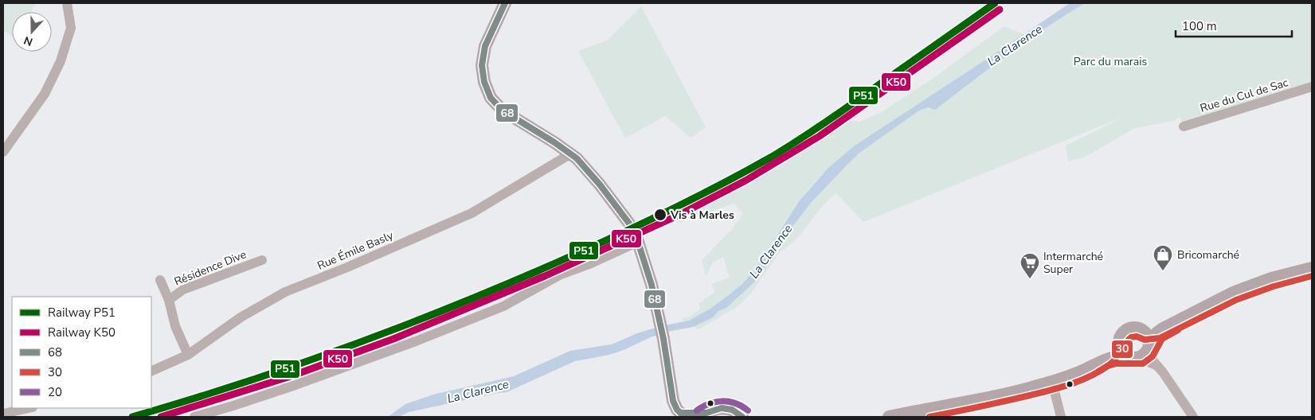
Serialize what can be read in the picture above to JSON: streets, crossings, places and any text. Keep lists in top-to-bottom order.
{
  "streets": {
    "street": ["Rue du Cul de Sac", "Rue Émile Basly", "Résidence Dive"]
  },
  "crossings": [
    ["Rue Émile Basly", "Résidence Dive"]
  ],
  "water": ["La Clarence"],
  "parks": ["Parc du marais"],
  "places": {
    "other": ["Vis à Marles"],
    "shop": ["Bricomarché"],
    "supermarket": ["Intermarché Super"]
  },
  "lines": [
    "rail line P51",
    "transit line 68",
    "rail line K50",
    "transit line 30",
    "transit line 20"
  ],
  "legend": [
    "Railway P51",
    "Railway K50",
    "68",
    "30",
    "20"
  ],
  "scale_bar": "100 m",
  "north": "bottom"
}
